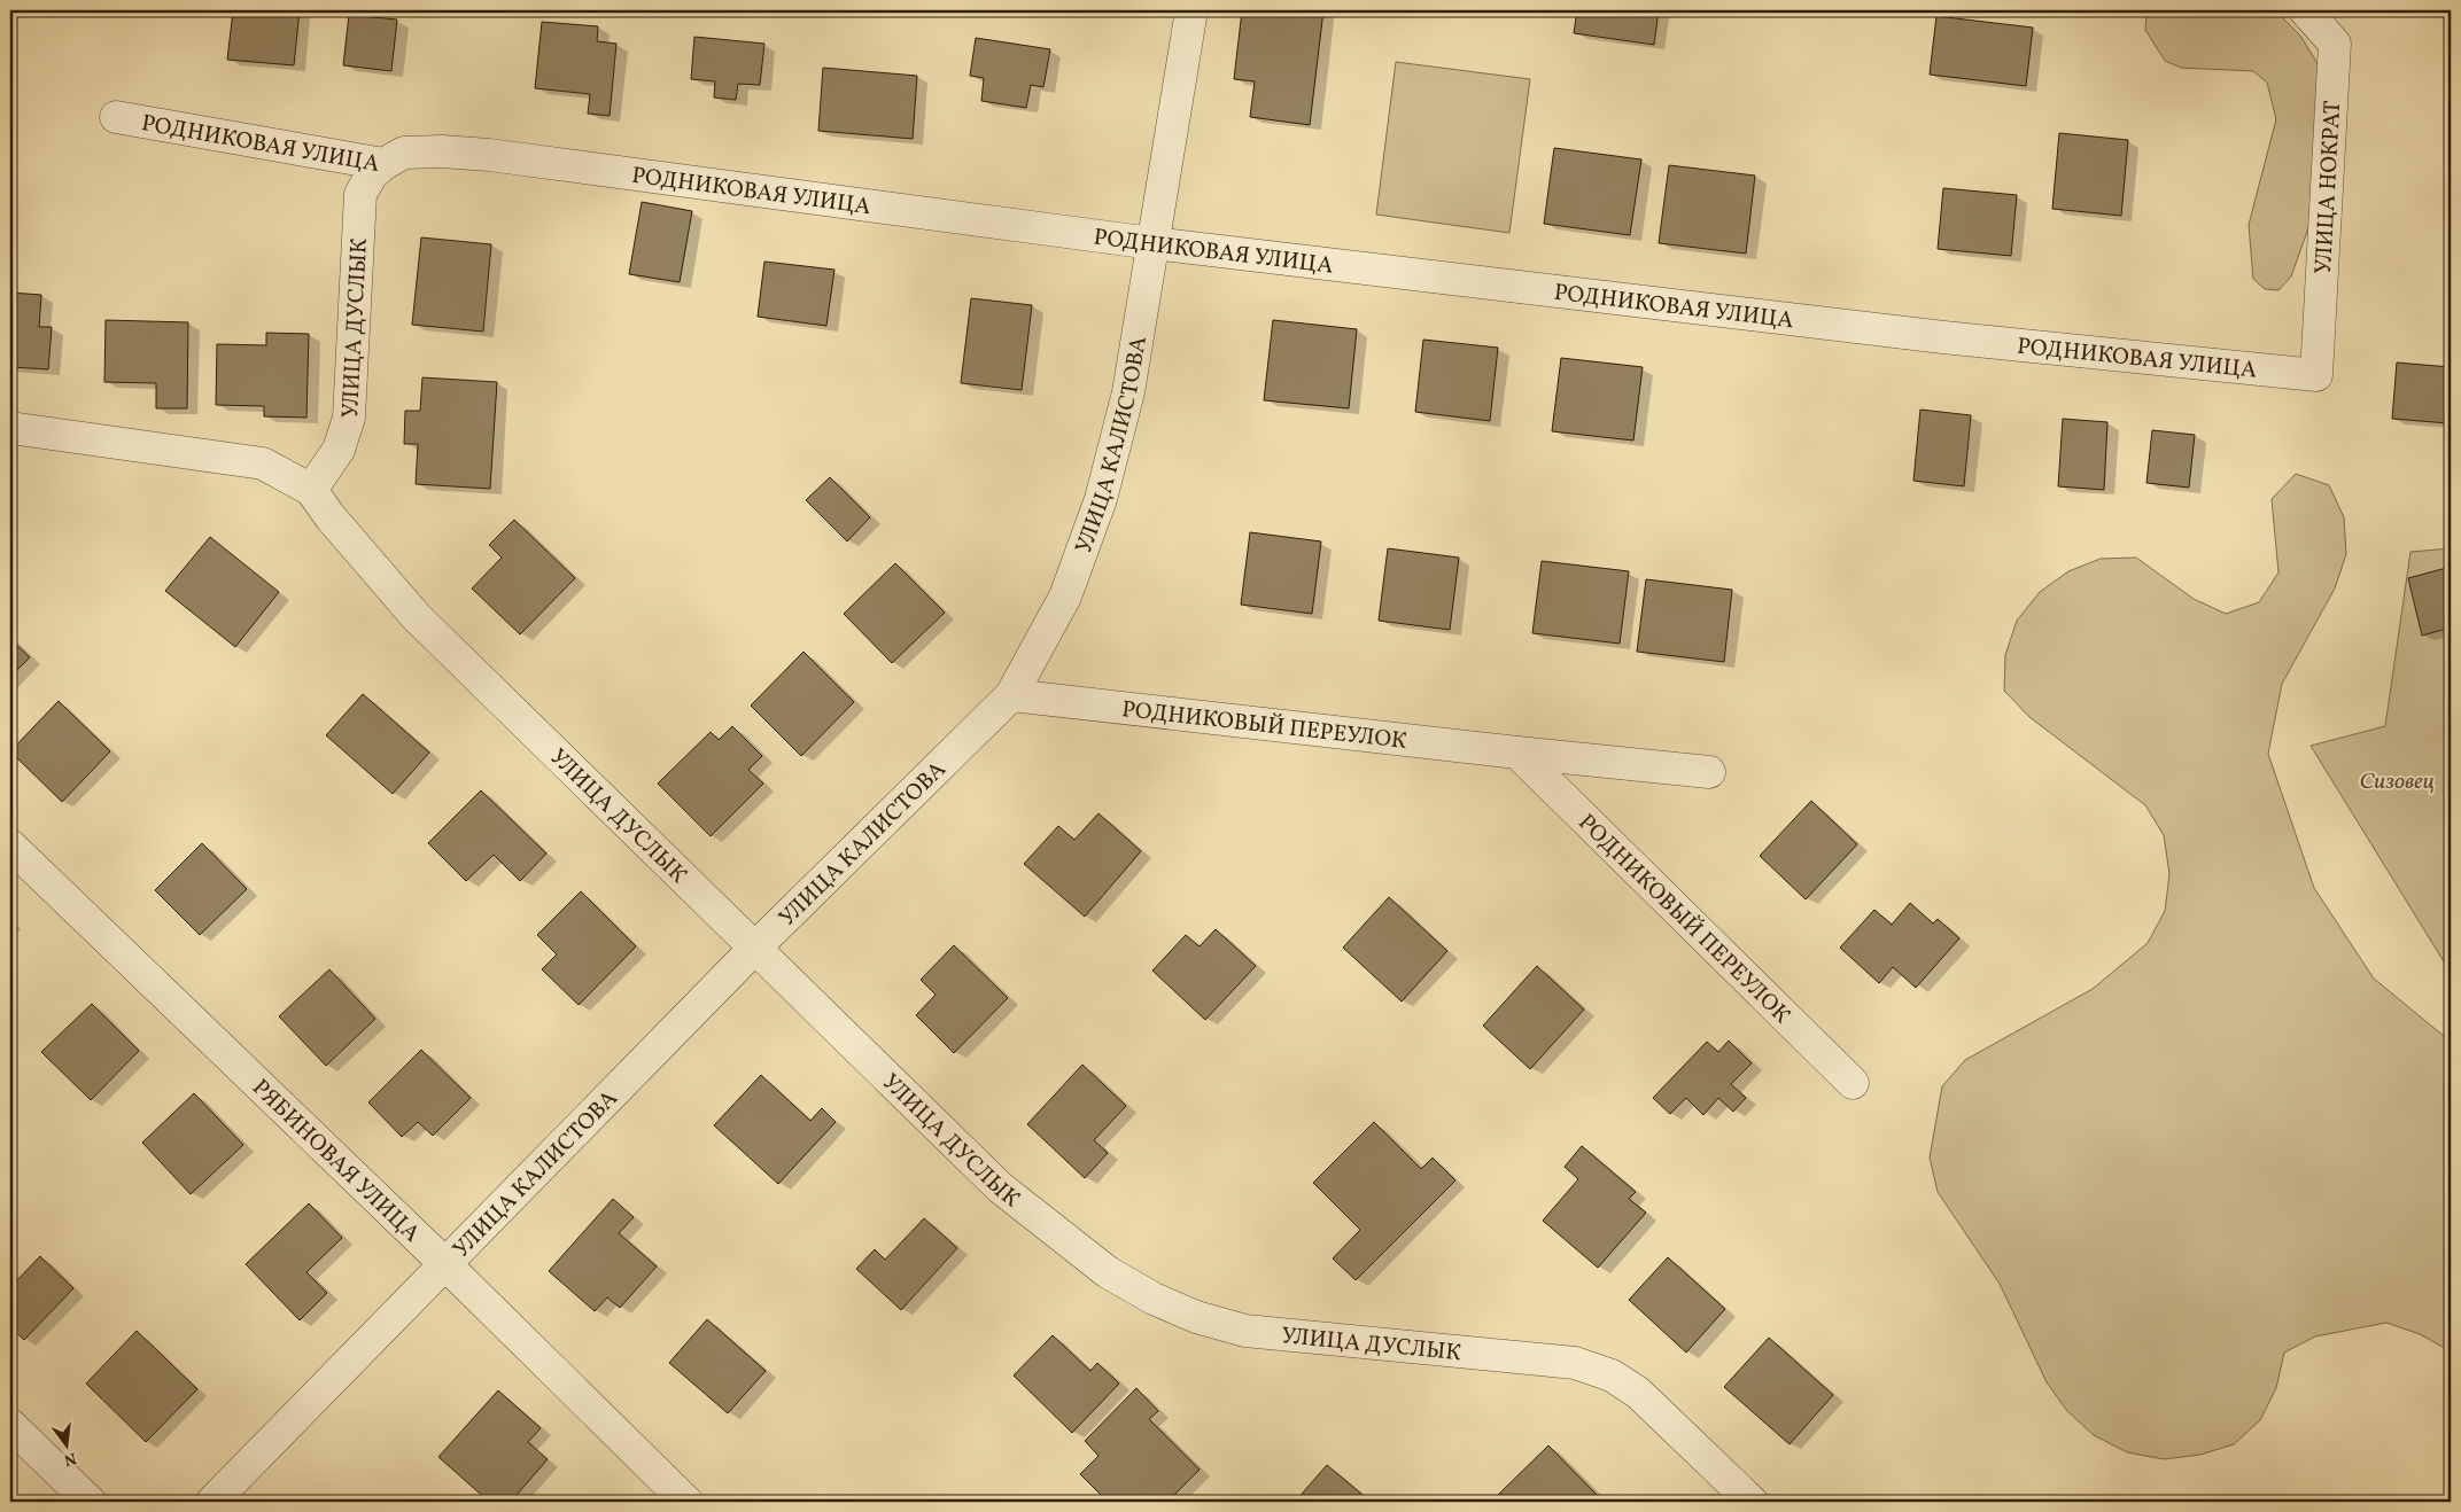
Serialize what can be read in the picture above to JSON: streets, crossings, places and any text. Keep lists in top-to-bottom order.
{
  "streets": {
    "street": [
      "РОДНИКОВАЯ УЛИЦА",
      "УЛИЦА НОКРАТ",
      "УЛИЦА ДУСЛЫК",
      "УЛИЦА КАЛИСТОВА",
      "РОДНИКОВЫЙ ПЕРЕУЛОК",
      "РЯБИНОВАЯ УЛИЦА"
    ]
  },
  "crossings": [
    ["РОДНИКОВАЯ УЛИЦА", "УЛИЦА НОКРАТ"],
    ["РОДНИКОВАЯ УЛИЦА", "УЛИЦА ДУСЛЫК"],
    ["РОДНИКОВАЯ УЛИЦА", "УЛИЦА КАЛИСТОВА"],
    ["УЛИЦА ДУСЛЫК", "УЛИЦА КАЛИСТОВА"],
    ["УЛИЦА КАЛИСТОВА", "РОДНИКОВЫЙ ПЕРЕУЛОК"],
    ["УЛИЦА КАЛИСТОВА", "РЯБИНОВАЯ УЛИЦА"]
  ],
  "parks": ["Сизовец"],
  "north": "bottom"
}
